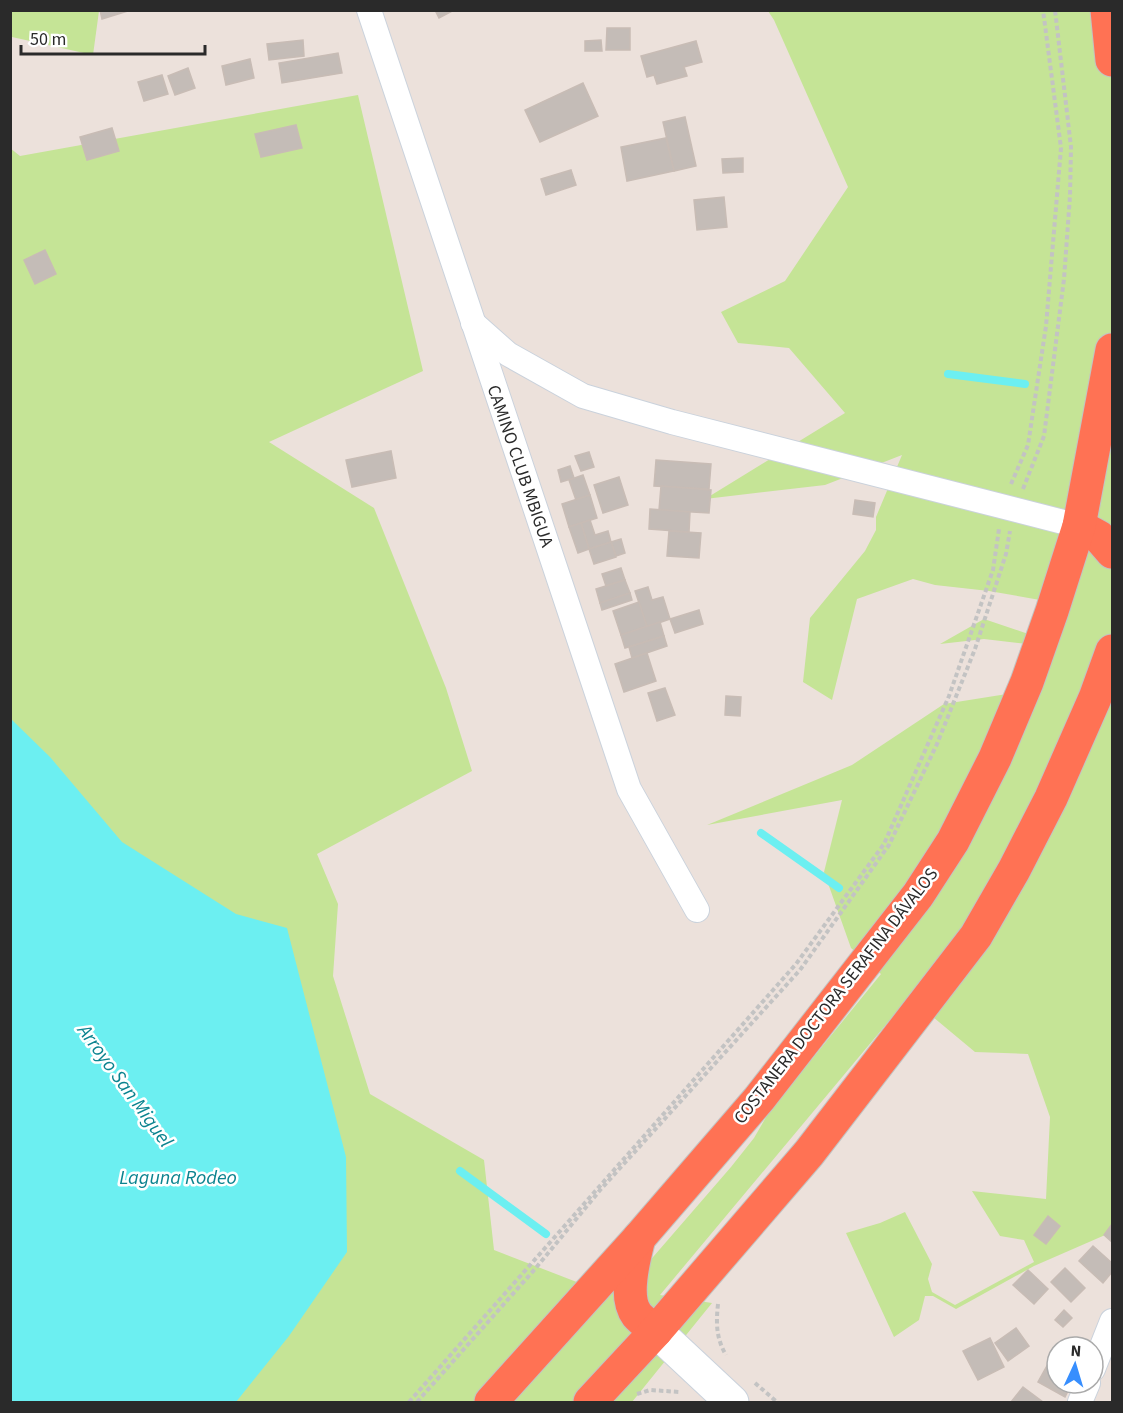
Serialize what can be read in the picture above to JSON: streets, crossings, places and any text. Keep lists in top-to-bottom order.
{
  "streets": {
    "highway": ["COSTANERA DOCTORA SERAFINA DÁVALOS"],
    "street": ["CAMINO CLUB MBIGUA"]
  },
  "water": ["Arroyo San Miguel", "Laguna Rodeo"],
  "scale_bar": "50 m",
  "north": "top"
}
